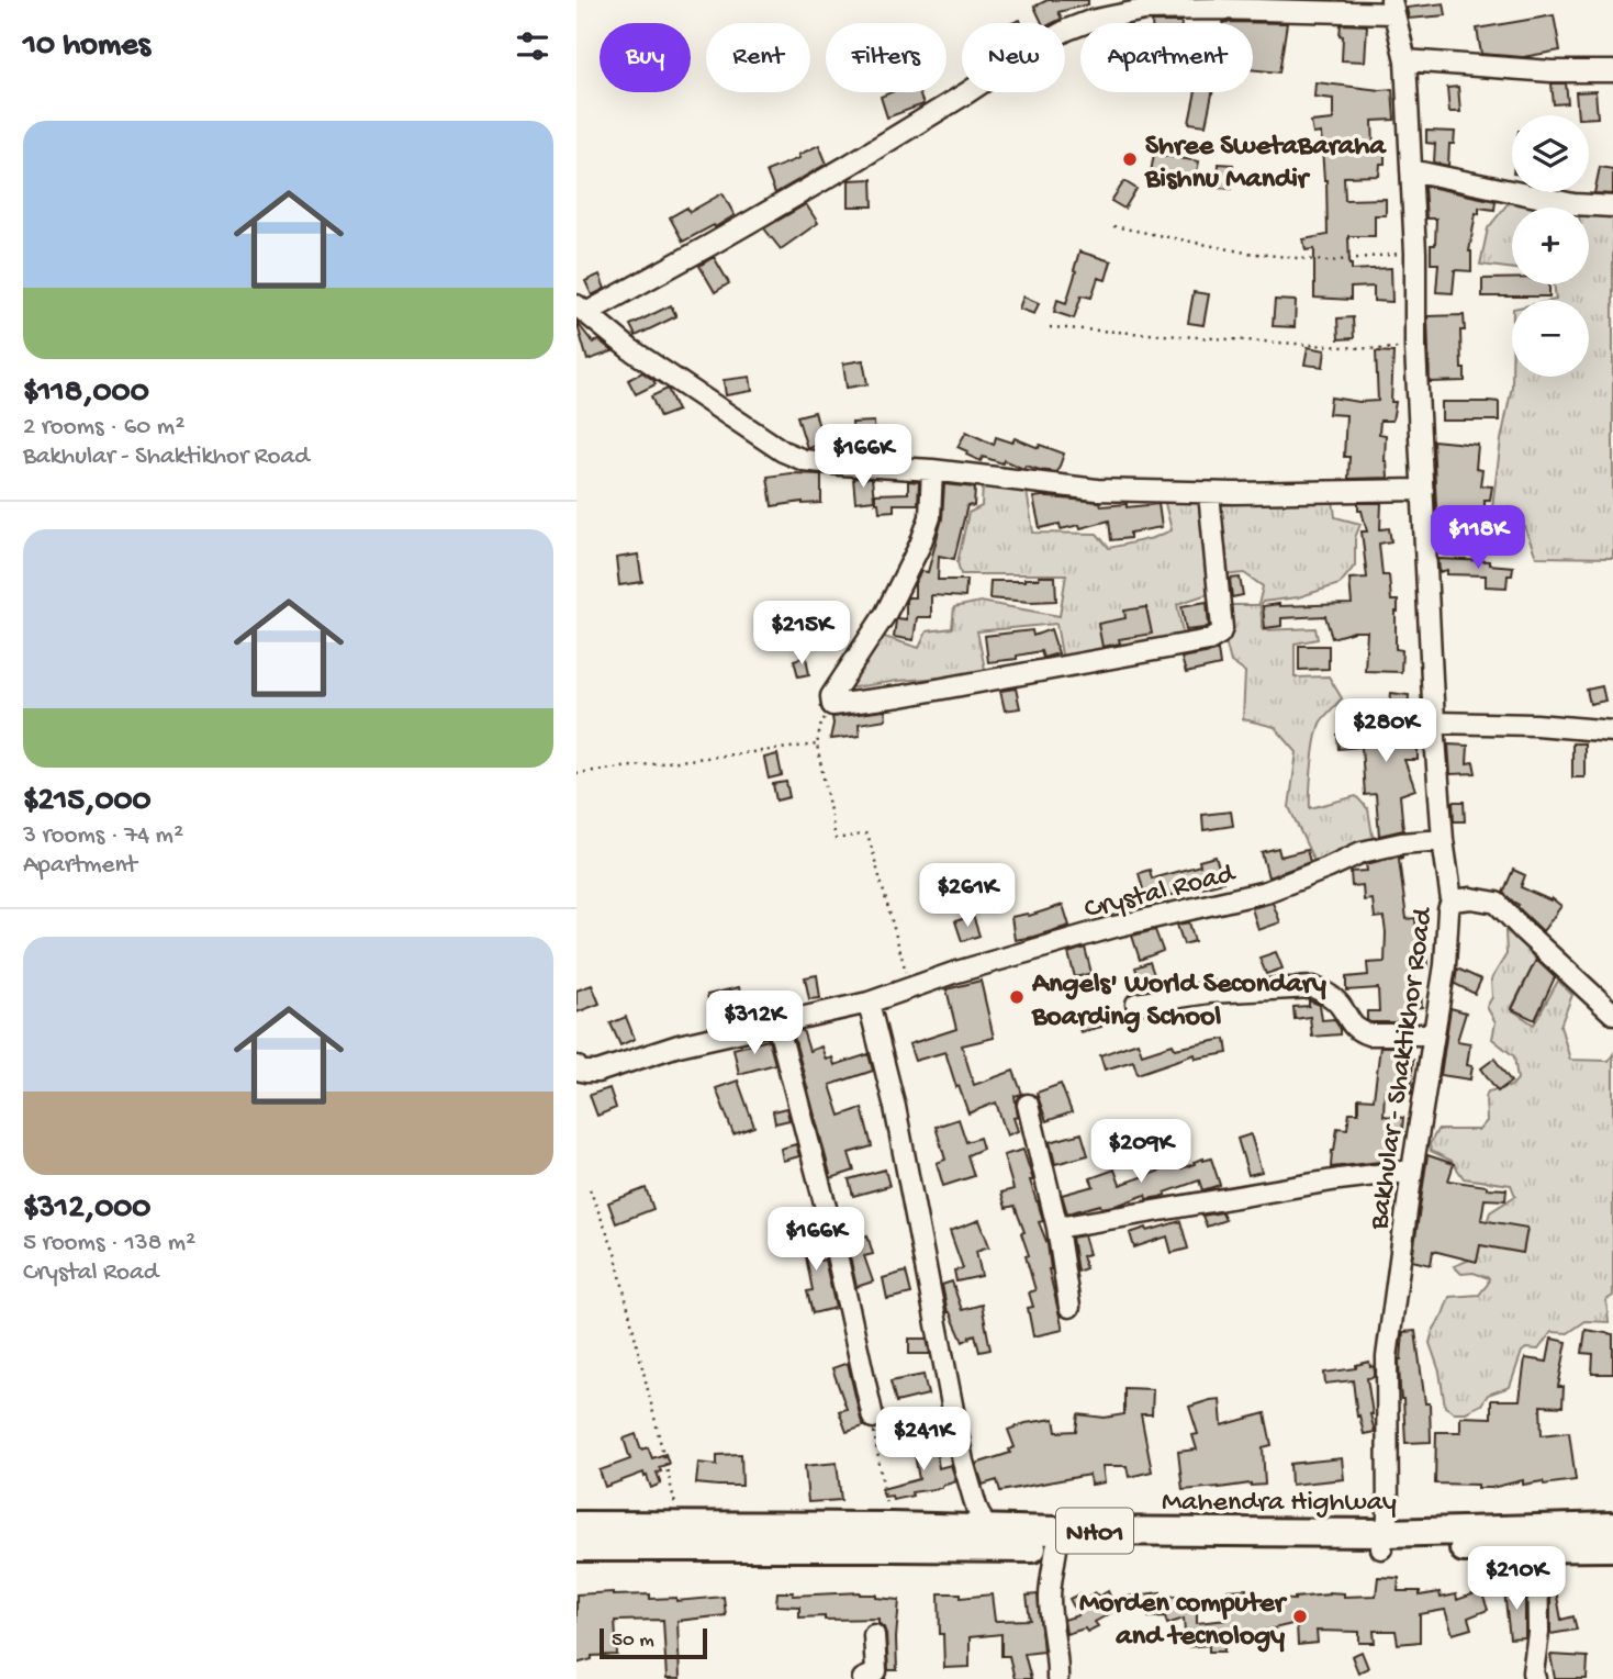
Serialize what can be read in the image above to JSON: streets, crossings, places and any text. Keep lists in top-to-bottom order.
{
  "streets": {
    "highway": ["Mahendra Highway", "NH01"],
    "street": ["Crystal Road", "Bakhular - Shaktikhor Road"]
  },
  "crossings": [
    ["Crystal Road", "Bakhular - Shaktikhor Road"],
    ["Bakhular - Shaktikhor Road", "Mahendra Highway"]
  ],
  "places": ["Shree SwetaBaraha Bishnu Mandir", "Angels' World Secondary Boarding School", "Morden computer and tecnology"],
  "scale_bar": "50 m",
  "page": {
    "heading": "10 homes",
    "chip": [
      "Buy",
      "Rent",
      "Filters",
      "New",
      "Apartment"
    ],
    "list": [
      {
        "name": "$118,000",
        "note": "2 rooms · 60 m² · Bakhular - Shaktikhor Road"
      },
      {
        "name": "$215,000",
        "note": "3 rooms · 74 m² · Apartment"
      },
      {
        "name": "$312,000",
        "note": "5 rooms · 138 m² · Crystal Road"
      }
    ],
    "map_buttons": ["+", "−"],
    "price": [
      "$166K",
      "$118K",
      "$215K",
      "$280K",
      "$261K",
      "$312K",
      "$209K",
      "$166K",
      "$241K",
      "$210K"
    ],
    "scale": "50 m"
  }
}
